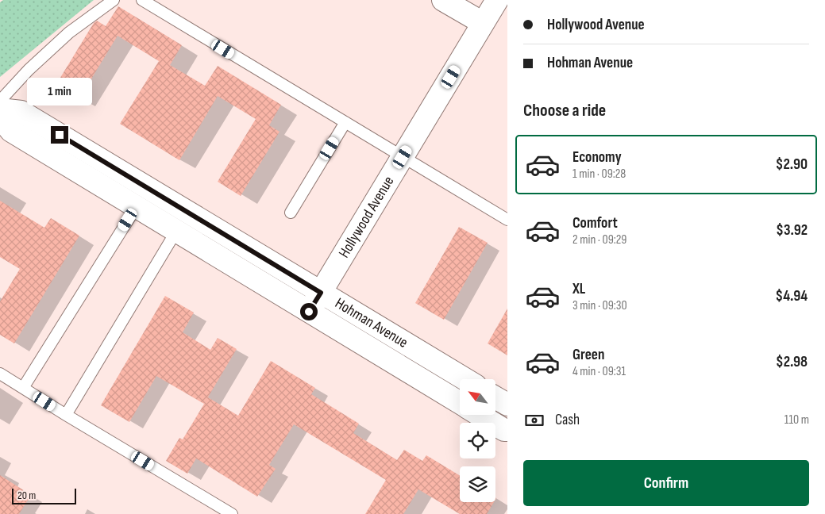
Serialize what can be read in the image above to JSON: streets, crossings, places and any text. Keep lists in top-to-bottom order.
{
  "streets": {
    "main road": ["Hollywood Avenue", "Hohman Avenue"]
  },
  "crossings": [
    ["Hollywood Avenue", "Hohman Avenue"]
  ],
  "scale_bar": "20 m",
  "north": "top left",
  "page": {
    "banner": ["Hollywood Avenue", "Hohman Avenue"],
    "bubble": "1 min",
    "heading": "Choose a ride",
    "list": [
      {
        "name": "Economy",
        "note": "1 min · 09:28",
        "value": "$2.90"
      },
      {
        "name": "Comfort",
        "note": "2 min · 09:29",
        "value": "$3.92"
      },
      {
        "name": "XL",
        "note": "3 min · 09:30",
        "value": "$4.94"
      },
      {
        "name": "Green",
        "note": "4 min · 09:31",
        "value": "$2.98"
      }
    ],
    "pay": ["Cash", "110 m"],
    "buttons": "Confirm",
    "scale": "20 m"
  }
}
